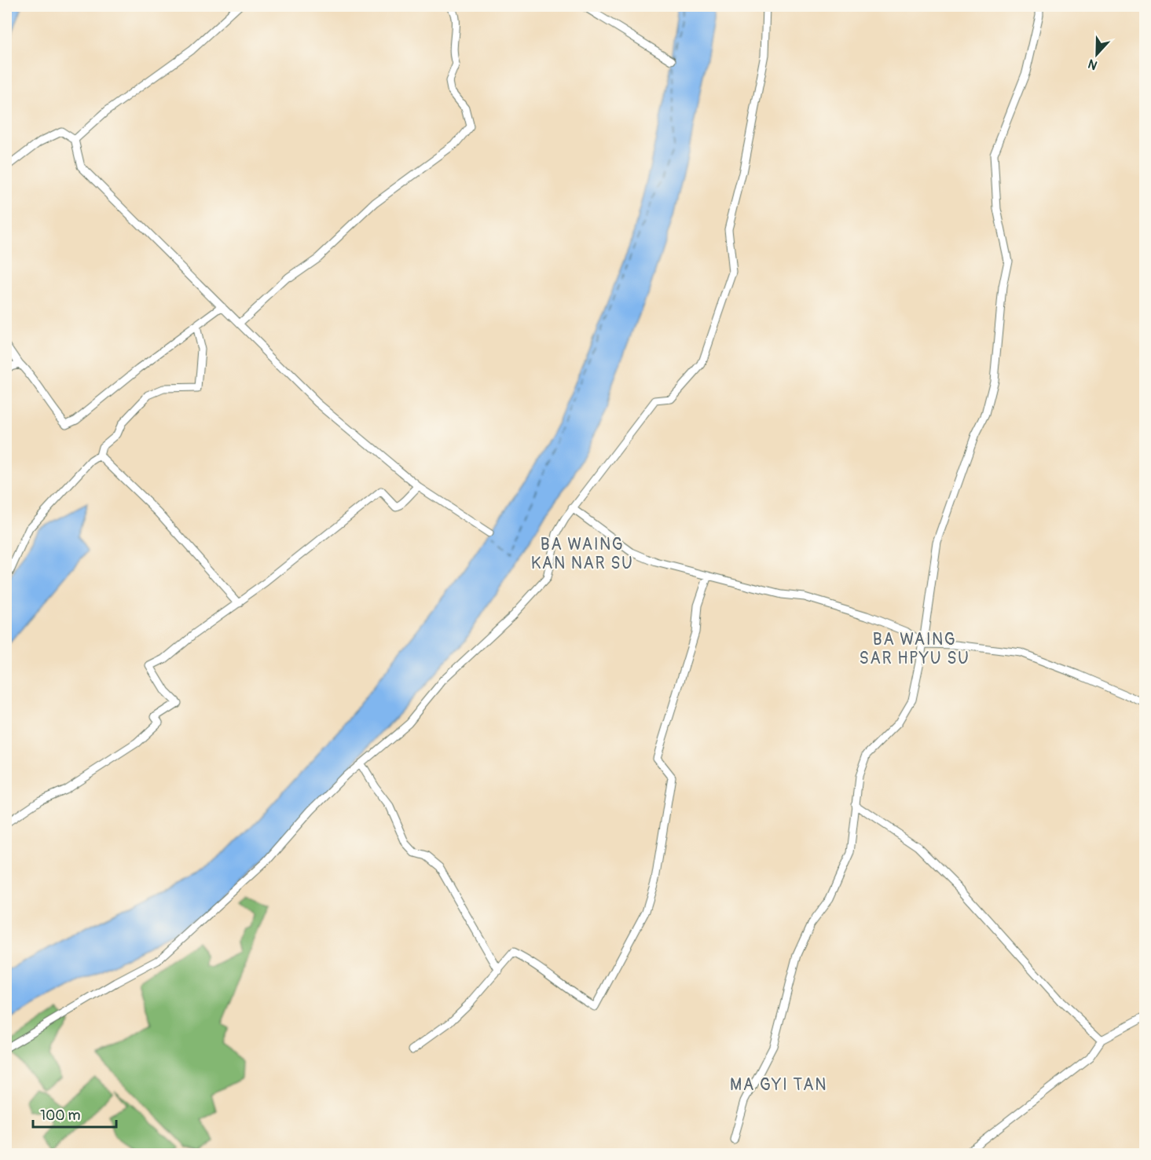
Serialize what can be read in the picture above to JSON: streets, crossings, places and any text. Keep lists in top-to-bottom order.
{
  "districts": ["BA WAING KAN NAR SU", "BA WAING SAR HPYU SU", "MA GYI TAN"],
  "scale_bar": "100 m",
  "north": "bottom"
}
